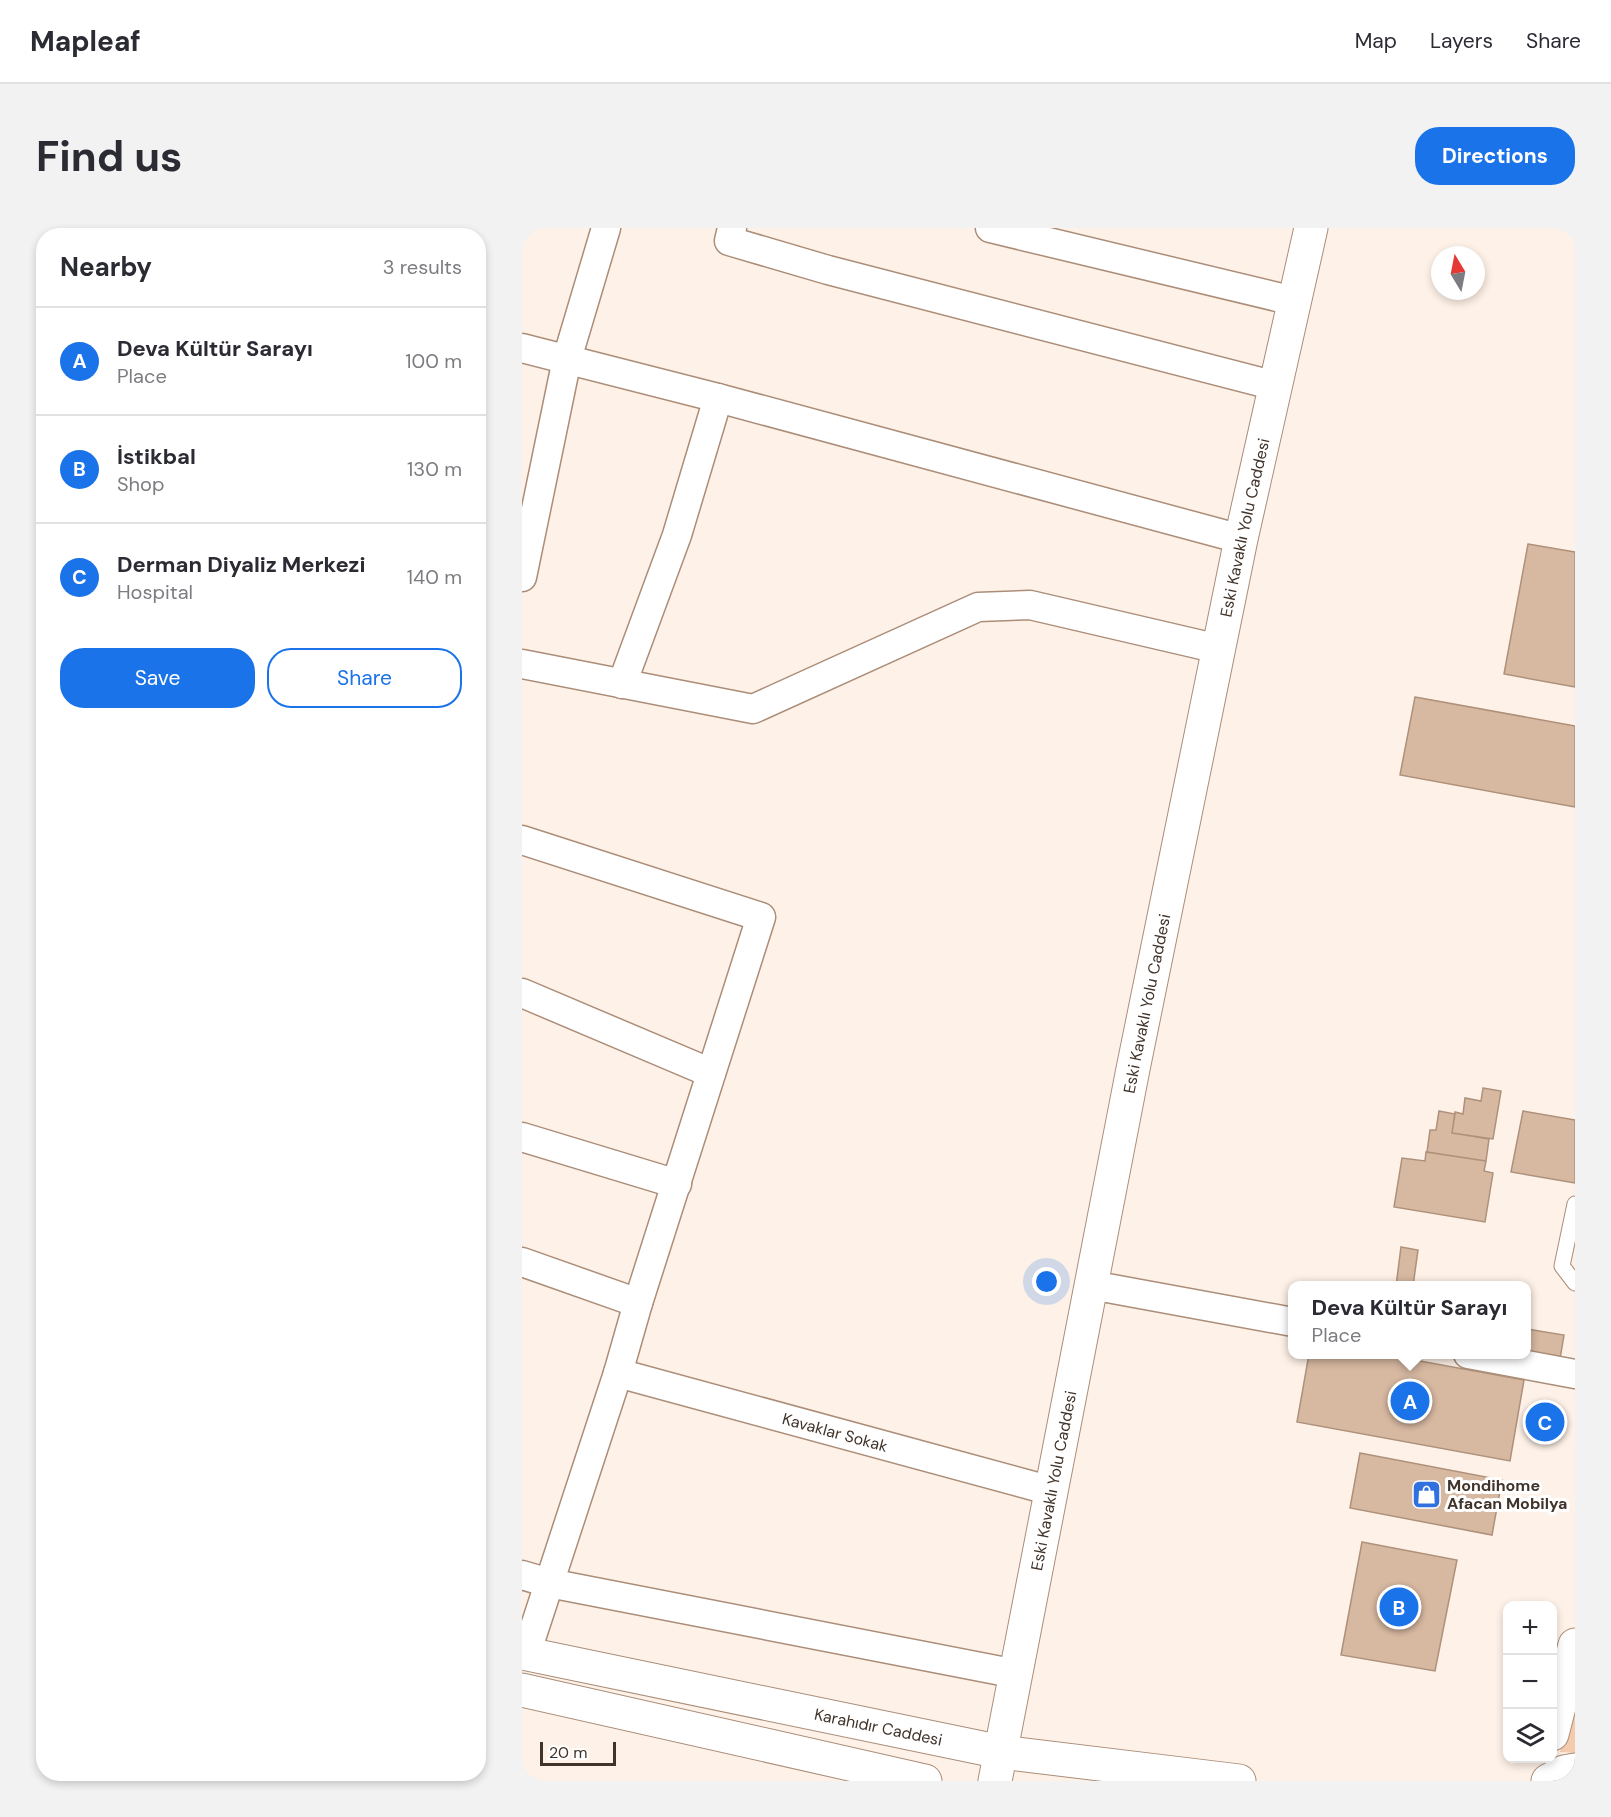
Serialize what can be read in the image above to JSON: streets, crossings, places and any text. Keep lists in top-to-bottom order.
{
  "streets": {
    "main road": ["Eski Kavaklı Yolu Caddesi", "Karahıdır Caddesi"],
    "street": ["Kavaklar Sokak"]
  },
  "crossings": [
    ["Eski Kavaklı Yolu Caddesi", "Kavaklar Sokak"],
    ["Eski Kavaklı Yolu Caddesi", "Karahıdır Caddesi"]
  ],
  "places": {
    "shop": ["Mondihome Afacan Mobilya"]
  },
  "scale_bar": "20 m",
  "north": "top",
  "page": {
    "header": "Mapleaf",
    "nav": ["Map", "Layers", "Share"],
    "buttons": [
      "Directions",
      ["Save", "Share"]
    ],
    "title": "Find us",
    "heading": ["Nearby", "3 results"],
    "list": [
      {
        "mark": "A",
        "name": "Deva Kültür Sarayı",
        "note": "Place",
        "value": "100 m"
      },
      {
        "mark": "B",
        "name": "İstikbal",
        "note": "Shop",
        "value": "130 m"
      },
      {
        "mark": "C",
        "name": "Derman Diyaliz Merkezi",
        "note": "Hospital",
        "value": "140 m"
      }
    ],
    "popup": ["Deva Kültür Sarayı", "Place"],
    "pins": ["A", "C", "B"],
    "map_buttons": ["+", "−"],
    "scale": "20 m"
  }
}
